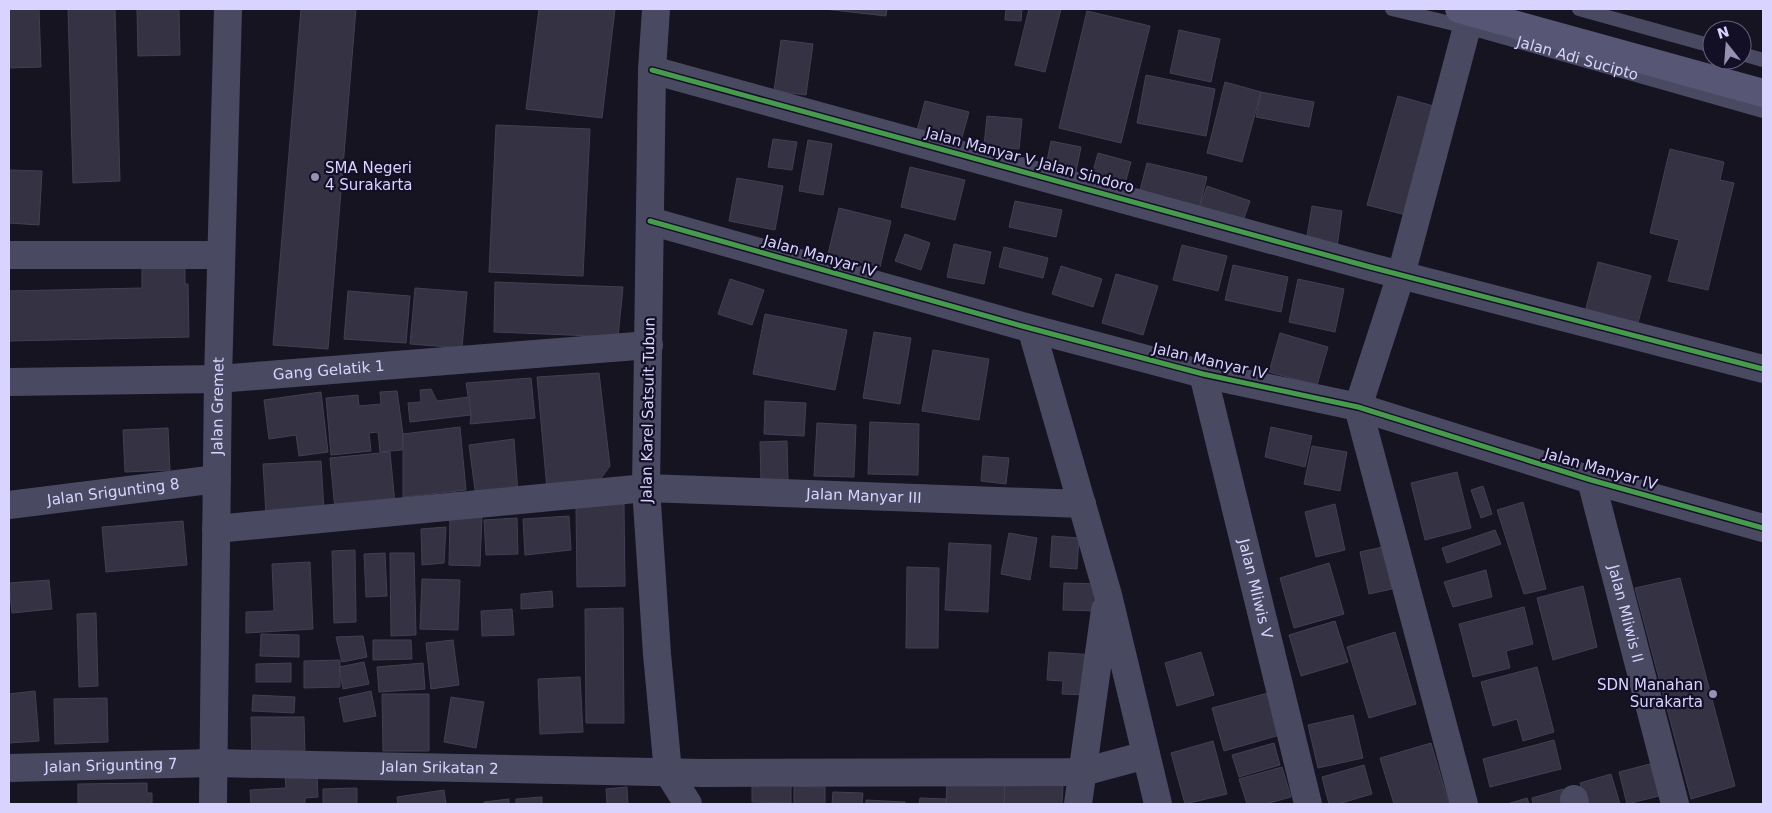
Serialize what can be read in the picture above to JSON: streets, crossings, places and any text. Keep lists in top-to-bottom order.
{
  "streets": {
    "main road": ["Jalan Adi Sucipto"],
    "street": [
      "Jalan Manyar V Jalan Sindoro",
      "Jalan Manyar IV",
      "Gang Gelatik 1",
      "Jalan Gremet",
      "Jalan Karel Satsuit Tubun",
      "Jalan Srigunting 8",
      "Jalan Manyar III",
      "Jalan Mliwis V",
      "Jalan Mliwis II",
      "Jalan Srigunting 7",
      "Jalan Srikatan 2"
    ]
  },
  "crossings": [
    ["Jalan Manyar V Jalan Sindoro", "Jalan Karel Satsuit Tubun"],
    ["Jalan Manyar IV", "Jalan Karel Satsuit Tubun"],
    ["Jalan Manyar IV", "Jalan Mliwis V"],
    ["Jalan Manyar IV", "Jalan Mliwis II"],
    ["Gang Gelatik 1", "Jalan Gremet"],
    ["Gang Gelatik 1", "Jalan Karel Satsuit Tubun"],
    ["Jalan Gremet", "Jalan Srigunting 8"],
    ["Jalan Gremet", "Jalan Manyar III"],
    ["Jalan Gremet", "Jalan Srigunting 7"],
    ["Jalan Gremet", "Jalan Srikatan 2"],
    ["Jalan Karel Satsuit Tubun", "Jalan Manyar III"],
    ["Jalan Karel Satsuit Tubun", "Jalan Srikatan 2"],
    ["Jalan Srigunting 7", "Jalan Srikatan 2"]
  ],
  "places": ["SMA Negeri 4 Surakarta", "SDN Manahan Surakarta"],
  "north": "top"
}
